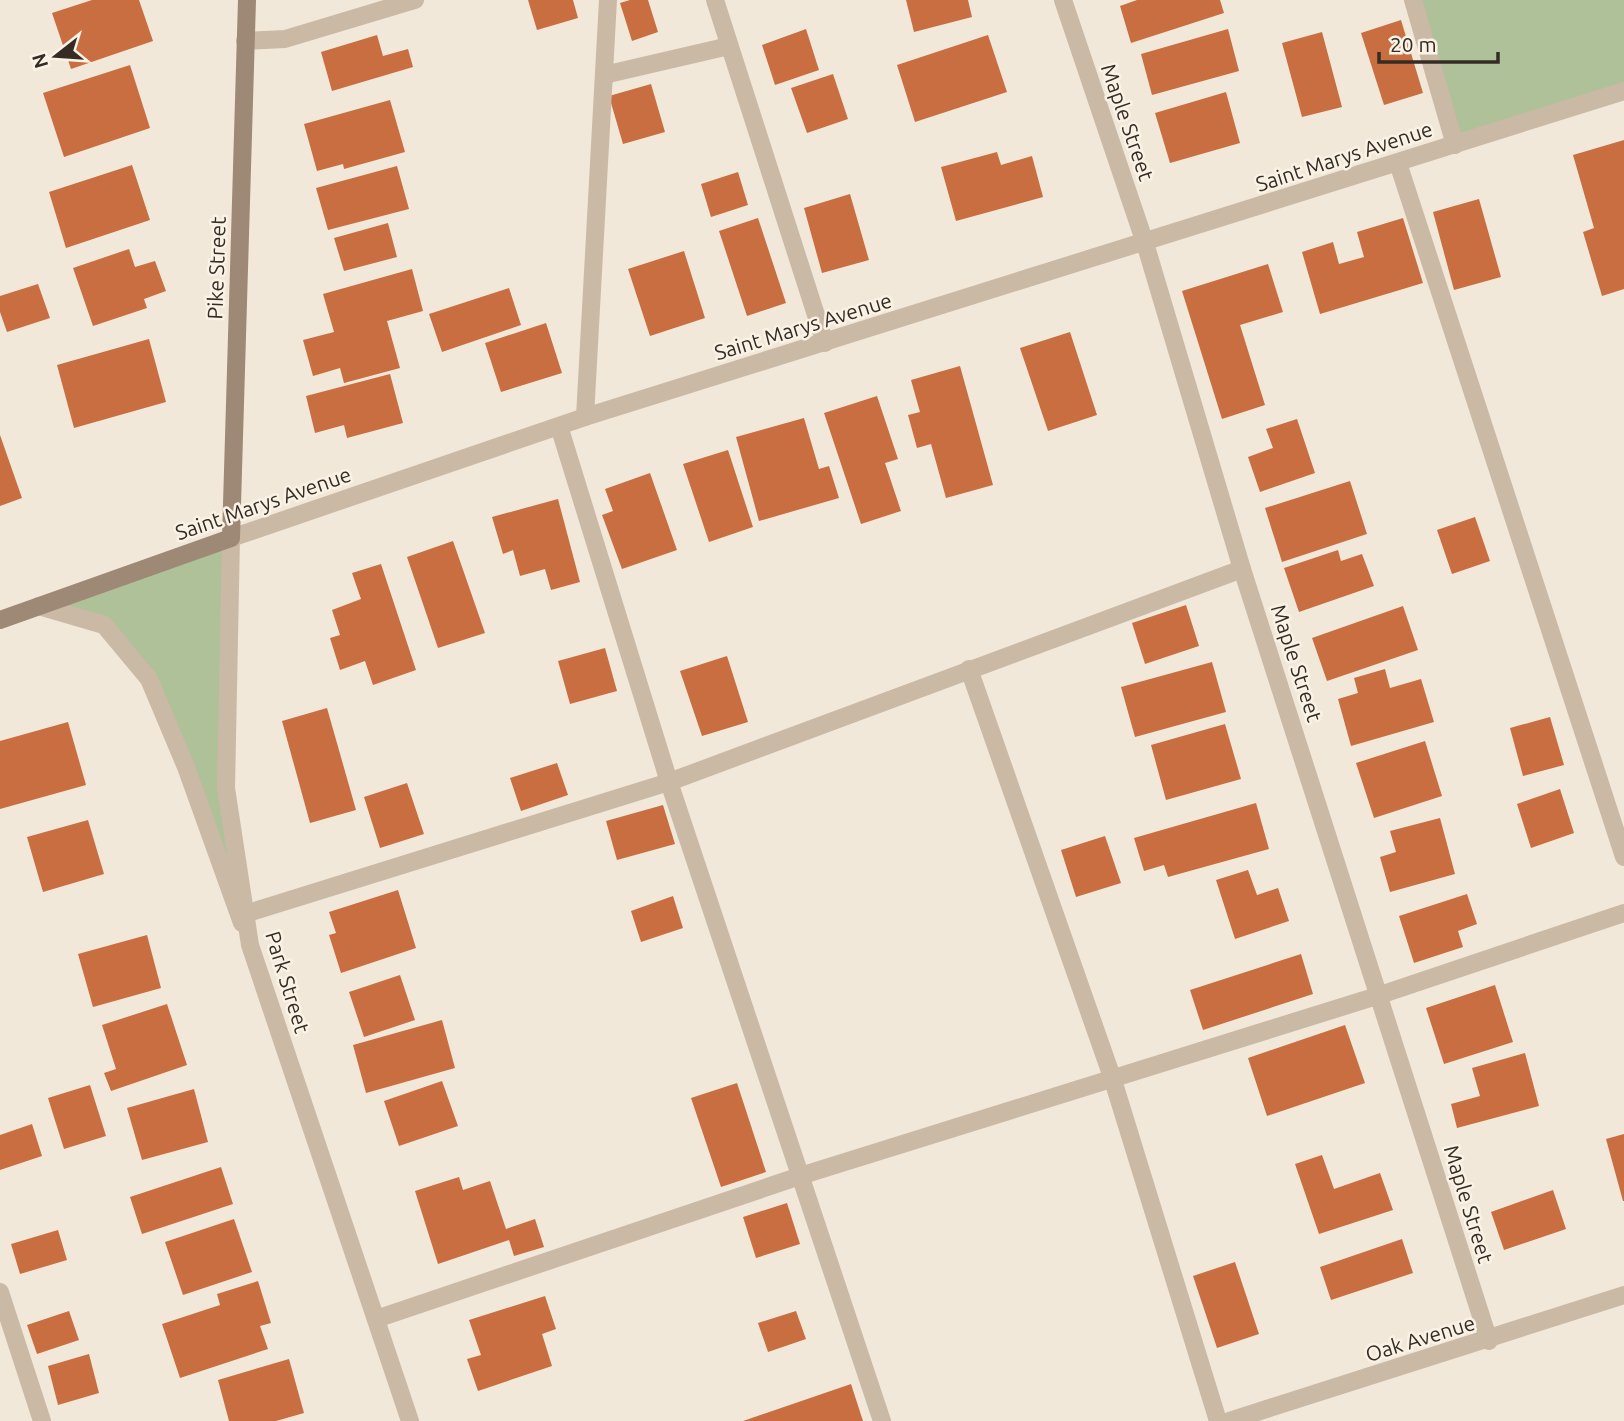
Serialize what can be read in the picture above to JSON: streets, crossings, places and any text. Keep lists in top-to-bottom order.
{
  "streets": {
    "main road": ["Saint Marys Avenue", "Pike Street"],
    "street": ["Maple Street", "Park Street", "Oak Avenue"]
  },
  "crossings": [
    ["Maple Street", "Saint Marys Avenue"],
    ["Maple Street", "Oak Avenue"],
    ["Saint Marys Avenue", "Pike Street"],
    ["Saint Marys Avenue", "Park Street"],
    ["Pike Street", "Park Street"]
  ],
  "scale_bar": "20 m",
  "north": "left"
}
